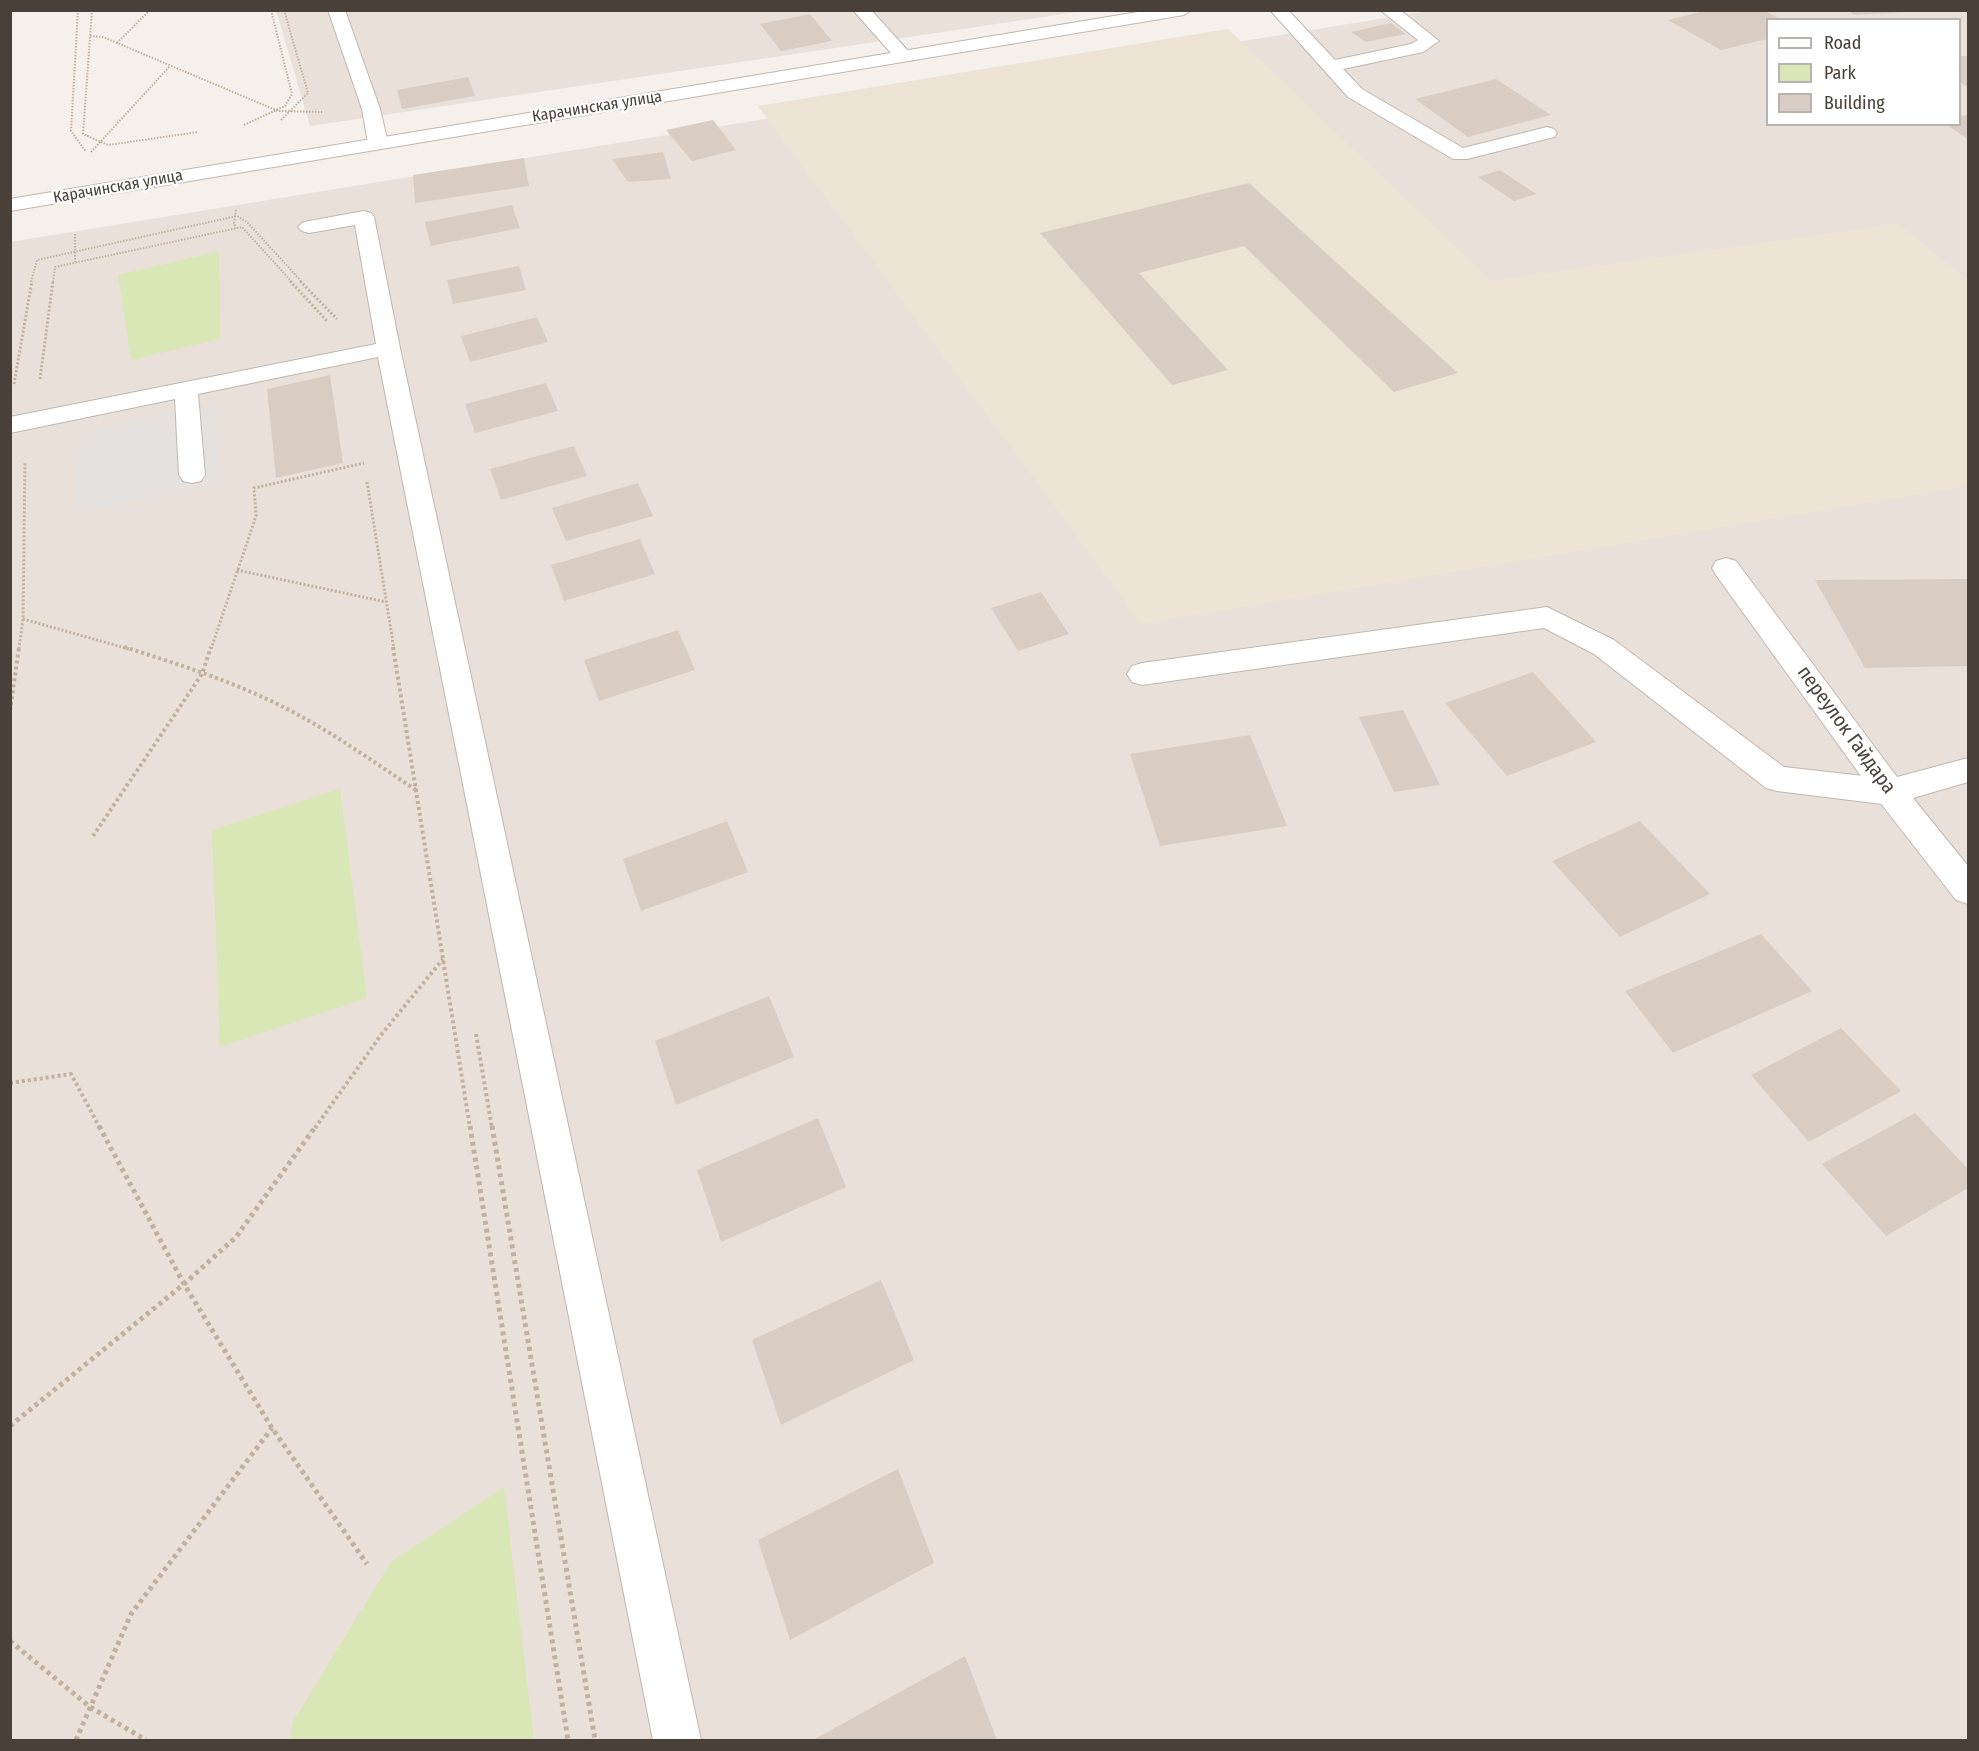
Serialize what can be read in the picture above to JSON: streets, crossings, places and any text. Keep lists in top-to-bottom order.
{
  "streets": {
    "street": ["Карачинская улица", "переулок Гайдара"]
  },
  "legend": ["Road", "Park", "Building"]
}
